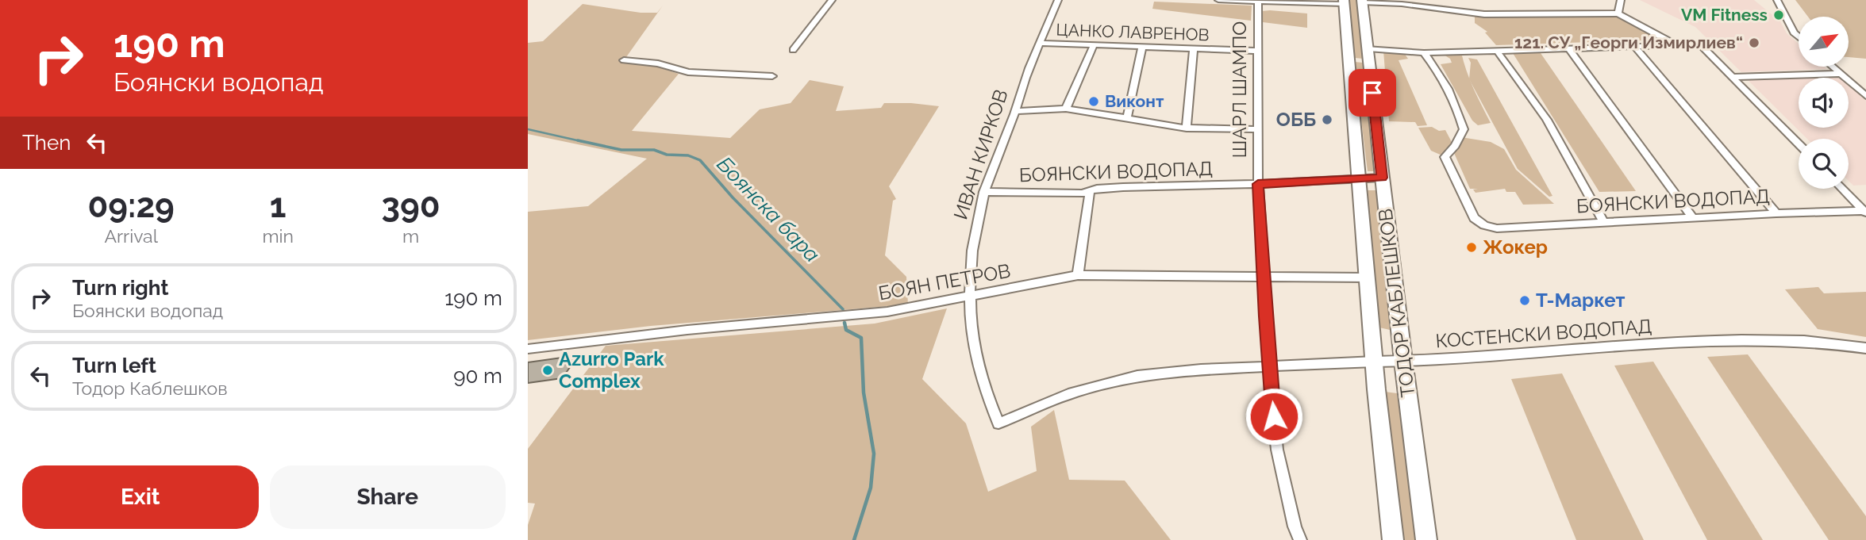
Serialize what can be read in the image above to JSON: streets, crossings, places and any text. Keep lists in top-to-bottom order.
{
  "streets": {
    "main road": ["ТОДОР КАБЛЕШКОВ"],
    "street": [
      "ЦАНКО ЛАВРЕНОВ",
      "ШАРЛ ШАМПО",
      "ИВАН КИРКОВ",
      "БОЯНСКИ ВОДОПАД",
      "БОЯН ПЕТРОВ",
      "КОСТЕНСКИ ВОДОПАД"
    ]
  },
  "crossings": [
    ["ЦАНКО ЛАВРЕНОВ", "ШАРЛ ШАМПО"],
    ["ЦАНКО ЛАВРЕНОВ", "ИВАН КИРКОВ"],
    ["ШАРЛ ШАМПО", "БОЯНСКИ ВОДОПАД"],
    ["ШАРЛ ШАМПО", "БОЯН ПЕТРОВ"],
    ["ШАРЛ ШАМПО", "КОСТЕНСКИ ВОДОПАД"],
    ["ИВАН КИРКОВ", "БОЯНСКИ ВОДОПАД"],
    ["ИВАН КИРКОВ", "БОЯН ПЕТРОВ"],
    ["ИВАН КИРКОВ", "КОСТЕНСКИ ВОДОПАД"],
    ["БОЯНСКИ ВОДОПАД", "ТОДОР КАБЛЕШКОВ"],
    ["БОЯН ПЕТРОВ", "ТОДОР КАБЛЕШКОВ"],
    ["ТОДОР КАБЛЕШКОВ", "КОСТЕНСКИ ВОДОПАД"]
  ],
  "water": ["Боянска бара"],
  "places": [
    "VM Fitness",
    "121. СУ „Георги Измирлиев“",
    "Виконт",
    "ОББ",
    "Жокер",
    "Т-Маркет",
    "Azurro Park Complex"
  ],
  "north": "top right",
  "page": {
    "turn": ["190 m", "Боянски водопад"],
    "then": "Then",
    "eta": [
      "09:29",
      "Arrival",
      "1",
      "min",
      "390",
      "m"
    ],
    "list": [
      {
        "name": "Turn right",
        "note": "Боянски водопад",
        "value": "190 m"
      },
      {
        "name": "Turn left",
        "note": "Тодор Каблешков",
        "value": "90 m"
      }
    ],
    "buttons": ["Exit", "Share"]
  }
}
